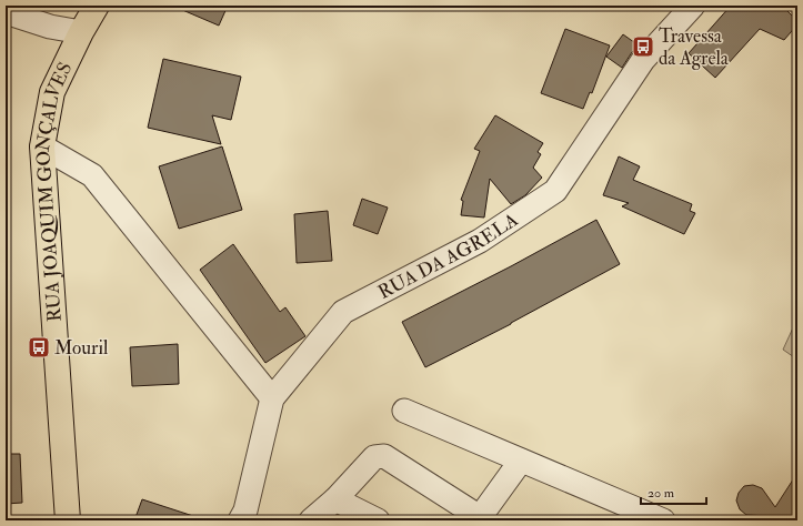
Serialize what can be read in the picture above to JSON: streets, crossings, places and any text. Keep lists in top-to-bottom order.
{
  "streets": {
    "main road": ["RUA JOAQUIM GONÇALVES"],
    "street": ["RUA DA AGRELA"]
  },
  "places": {
    "bus stop": ["Travessa da Agrela", "Mouril"]
  },
  "scale_bar": "20 m"
}
